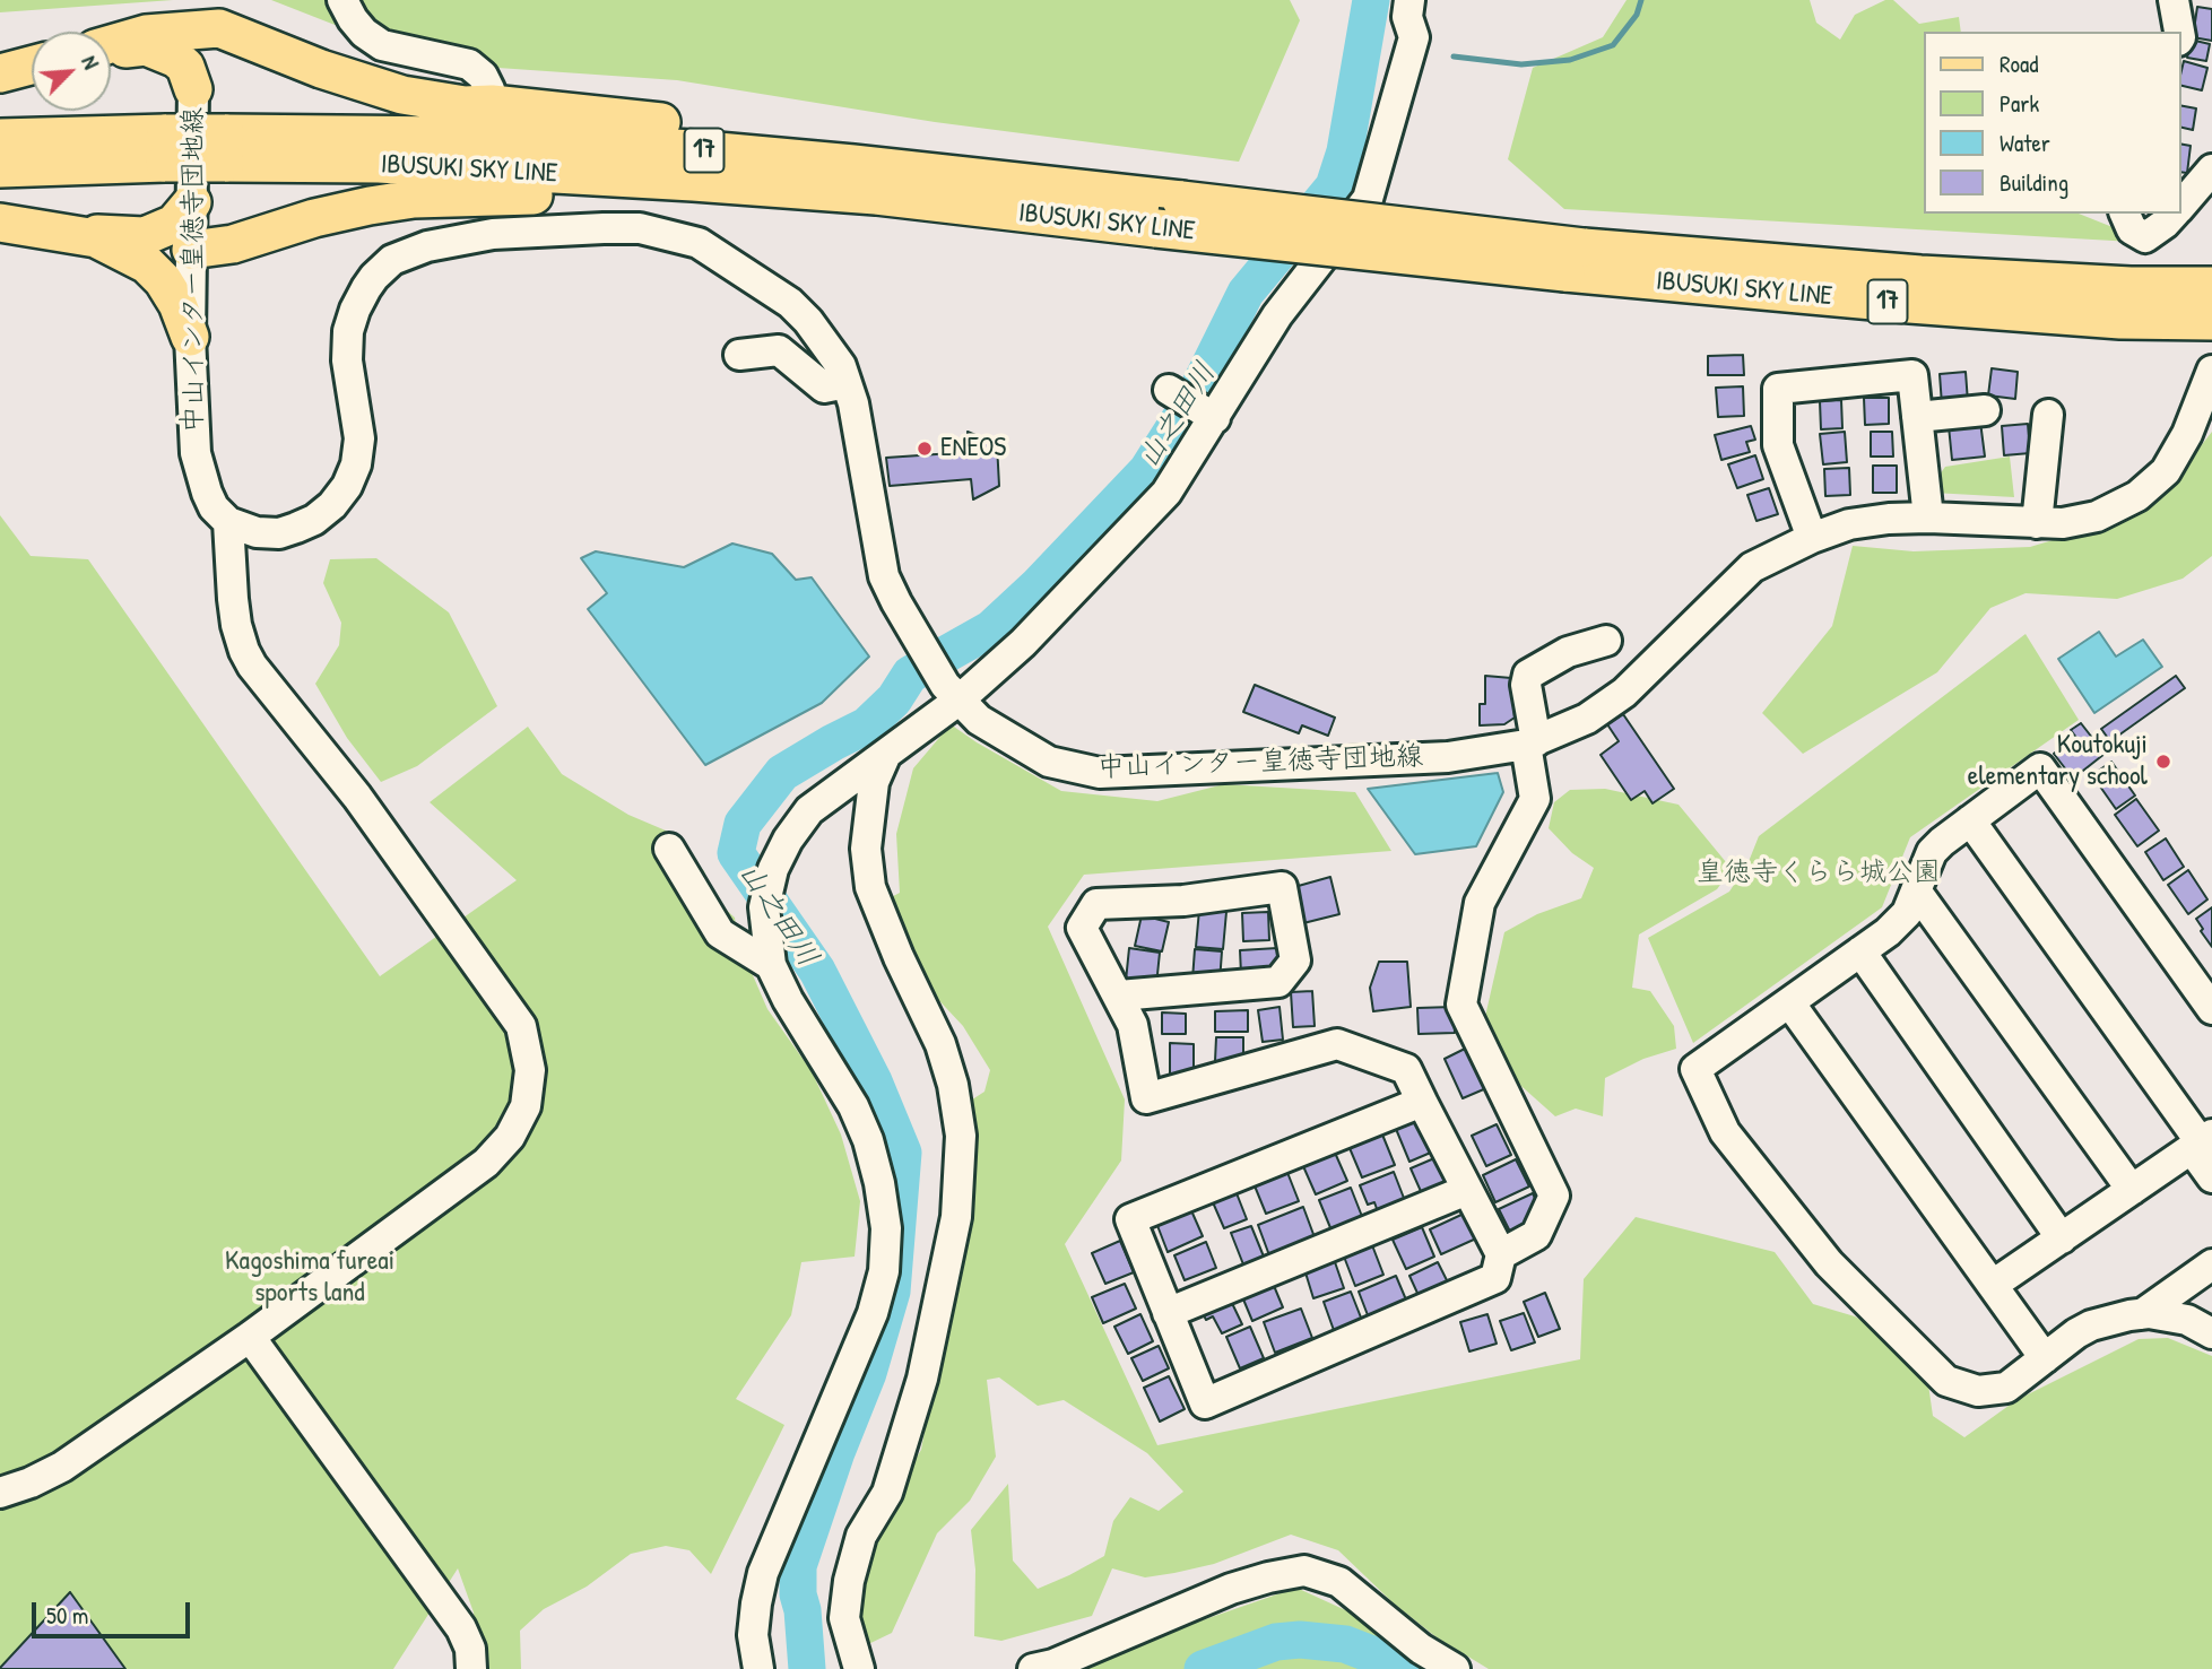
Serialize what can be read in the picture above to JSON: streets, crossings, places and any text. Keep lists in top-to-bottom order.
{
  "streets": {
    "main road": ["17", "IBUSUKI SKY LINE"],
    "street": ["中山インター皇徳寺団地線"]
  },
  "water": ["山之田川"],
  "parks": ["皇徳寺くらら城公園", "Kagoshima fureai sports land"],
  "places": ["ENEOS", "Koutokuji elementary school"],
  "legend": [
    "Road",
    "Park",
    "Water",
    "Building"
  ],
  "scale_bar": "50 m",
  "north": "top right"
}
